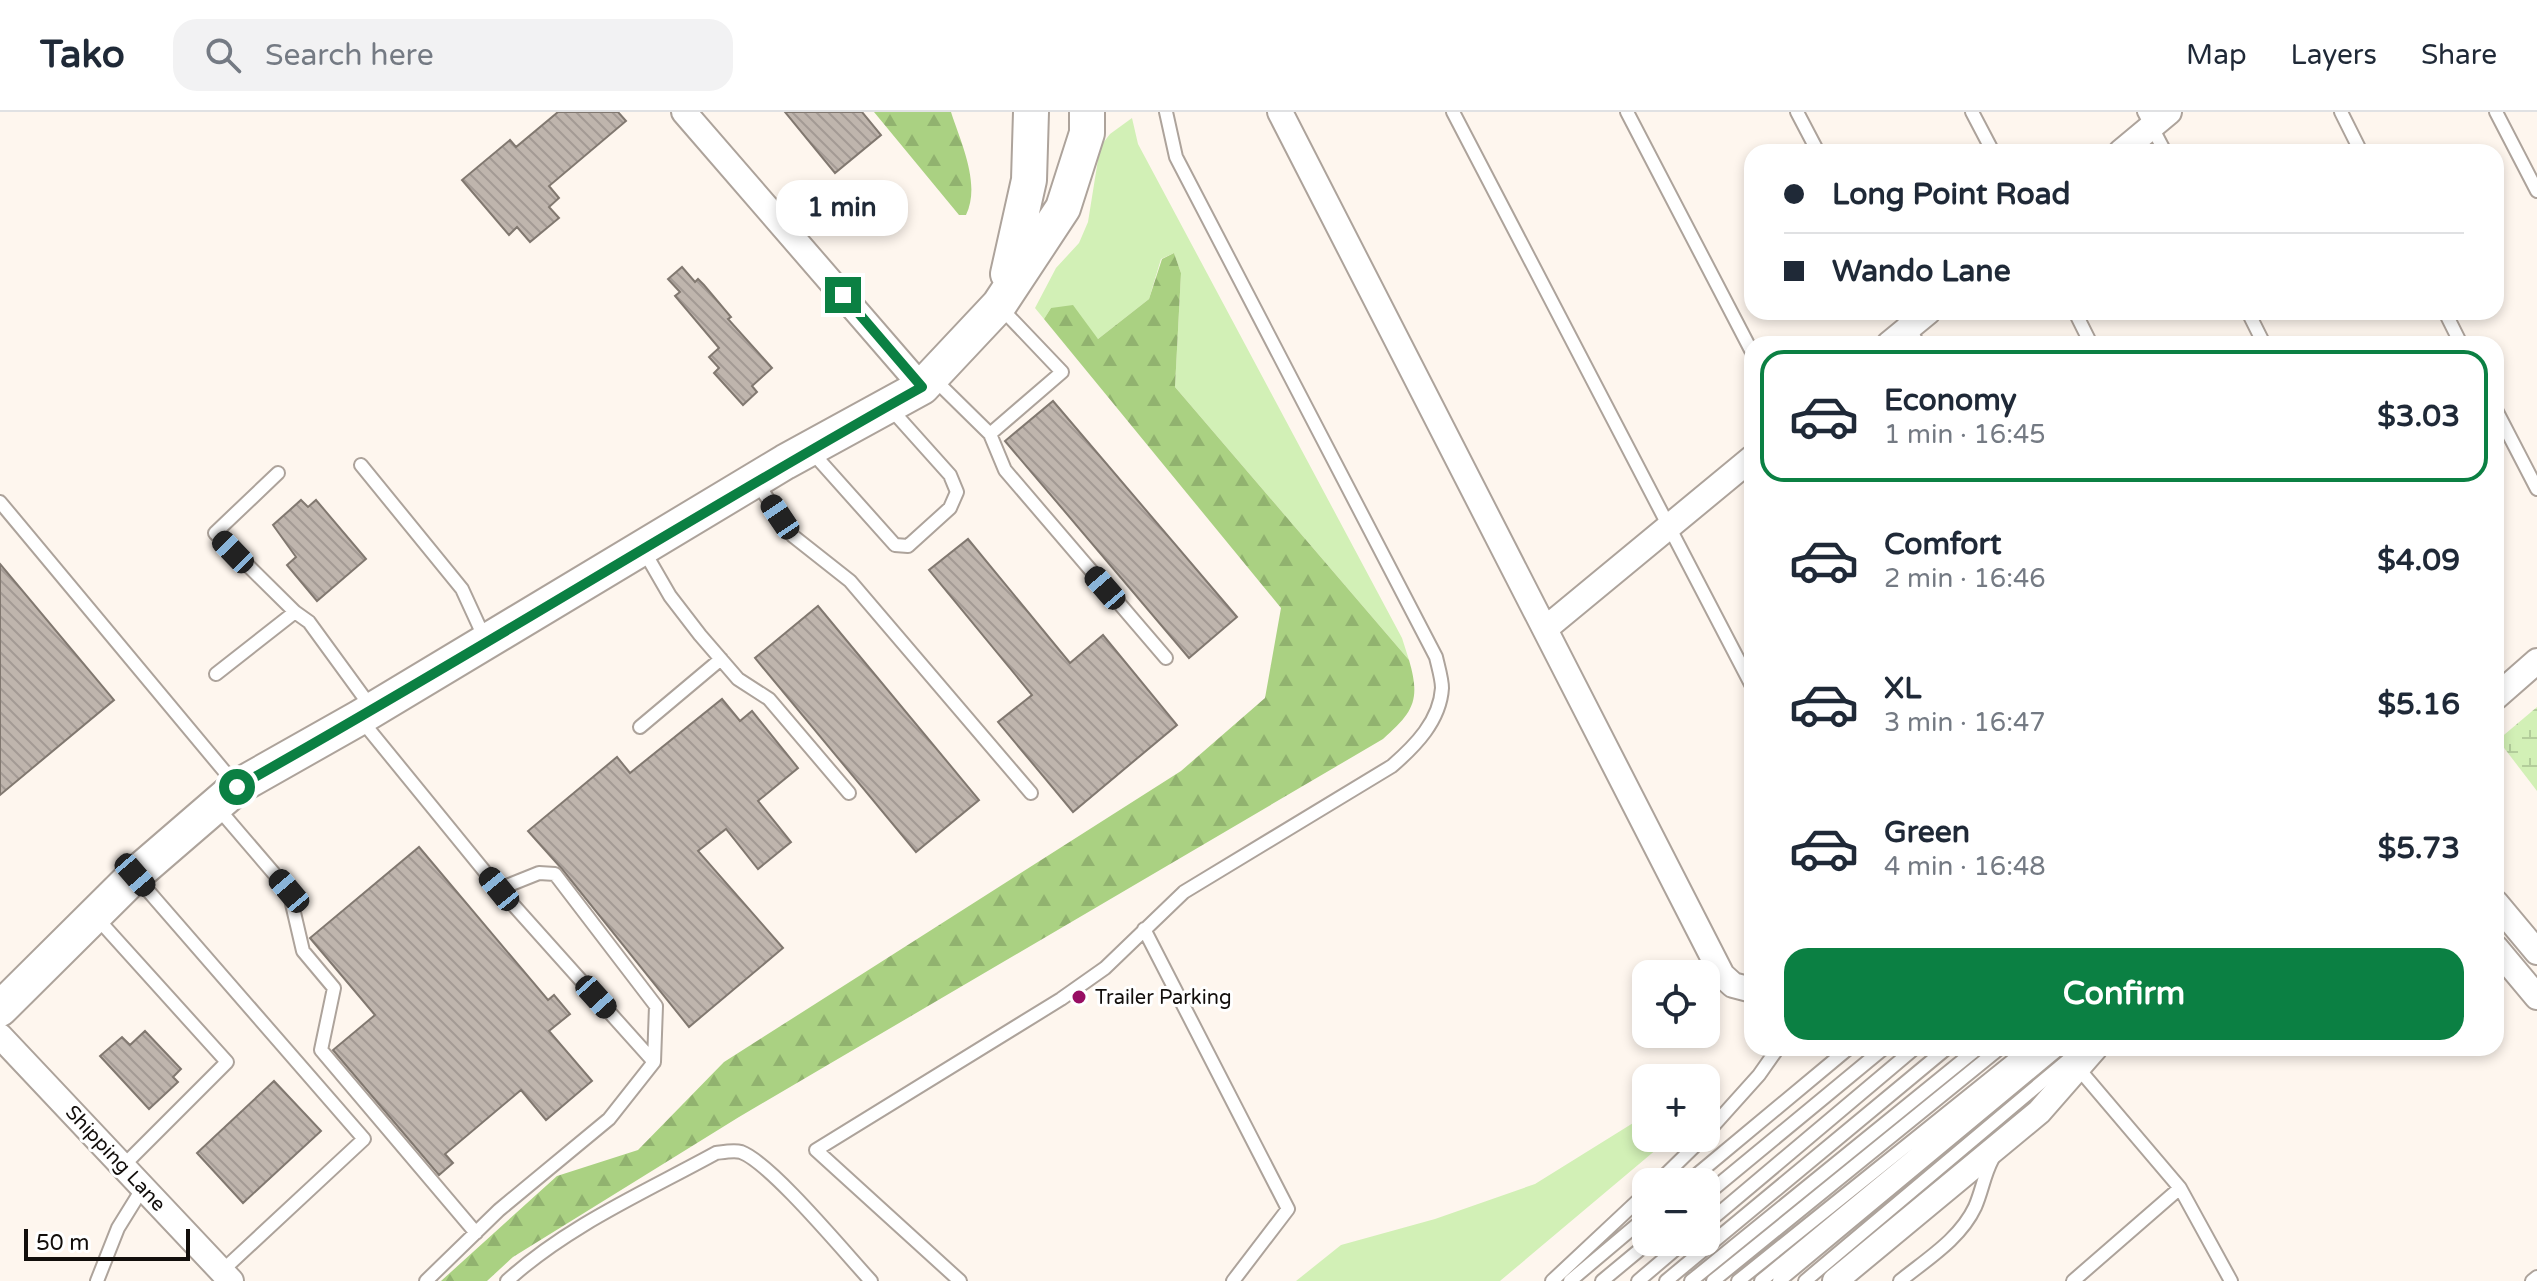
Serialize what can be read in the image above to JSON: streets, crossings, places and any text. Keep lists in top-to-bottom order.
{
  "streets": {
    "street": ["Shipping Lane"]
  },
  "places": ["Trailer Parking"],
  "scale_bar": "50 m",
  "page": {
    "header": "Tako",
    "search": "Search here",
    "nav": ["Map", "Layers", "Share"],
    "banner": ["Long Point Road", "Wando Lane"],
    "bubble": "1 min",
    "list": [
      {
        "name": "Economy",
        "note": "1 min · 16:45",
        "value": "$3.03"
      },
      {
        "name": "Comfort",
        "note": "2 min · 16:46",
        "value": "$4.09"
      },
      {
        "name": "XL",
        "note": "3 min · 16:47",
        "value": "$5.16"
      },
      {
        "name": "Green",
        "note": "4 min · 16:48",
        "value": "$5.73"
      }
    ],
    "buttons": "Confirm",
    "map_buttons": ["+", "−"],
    "scale": "50 m"
  }
}
